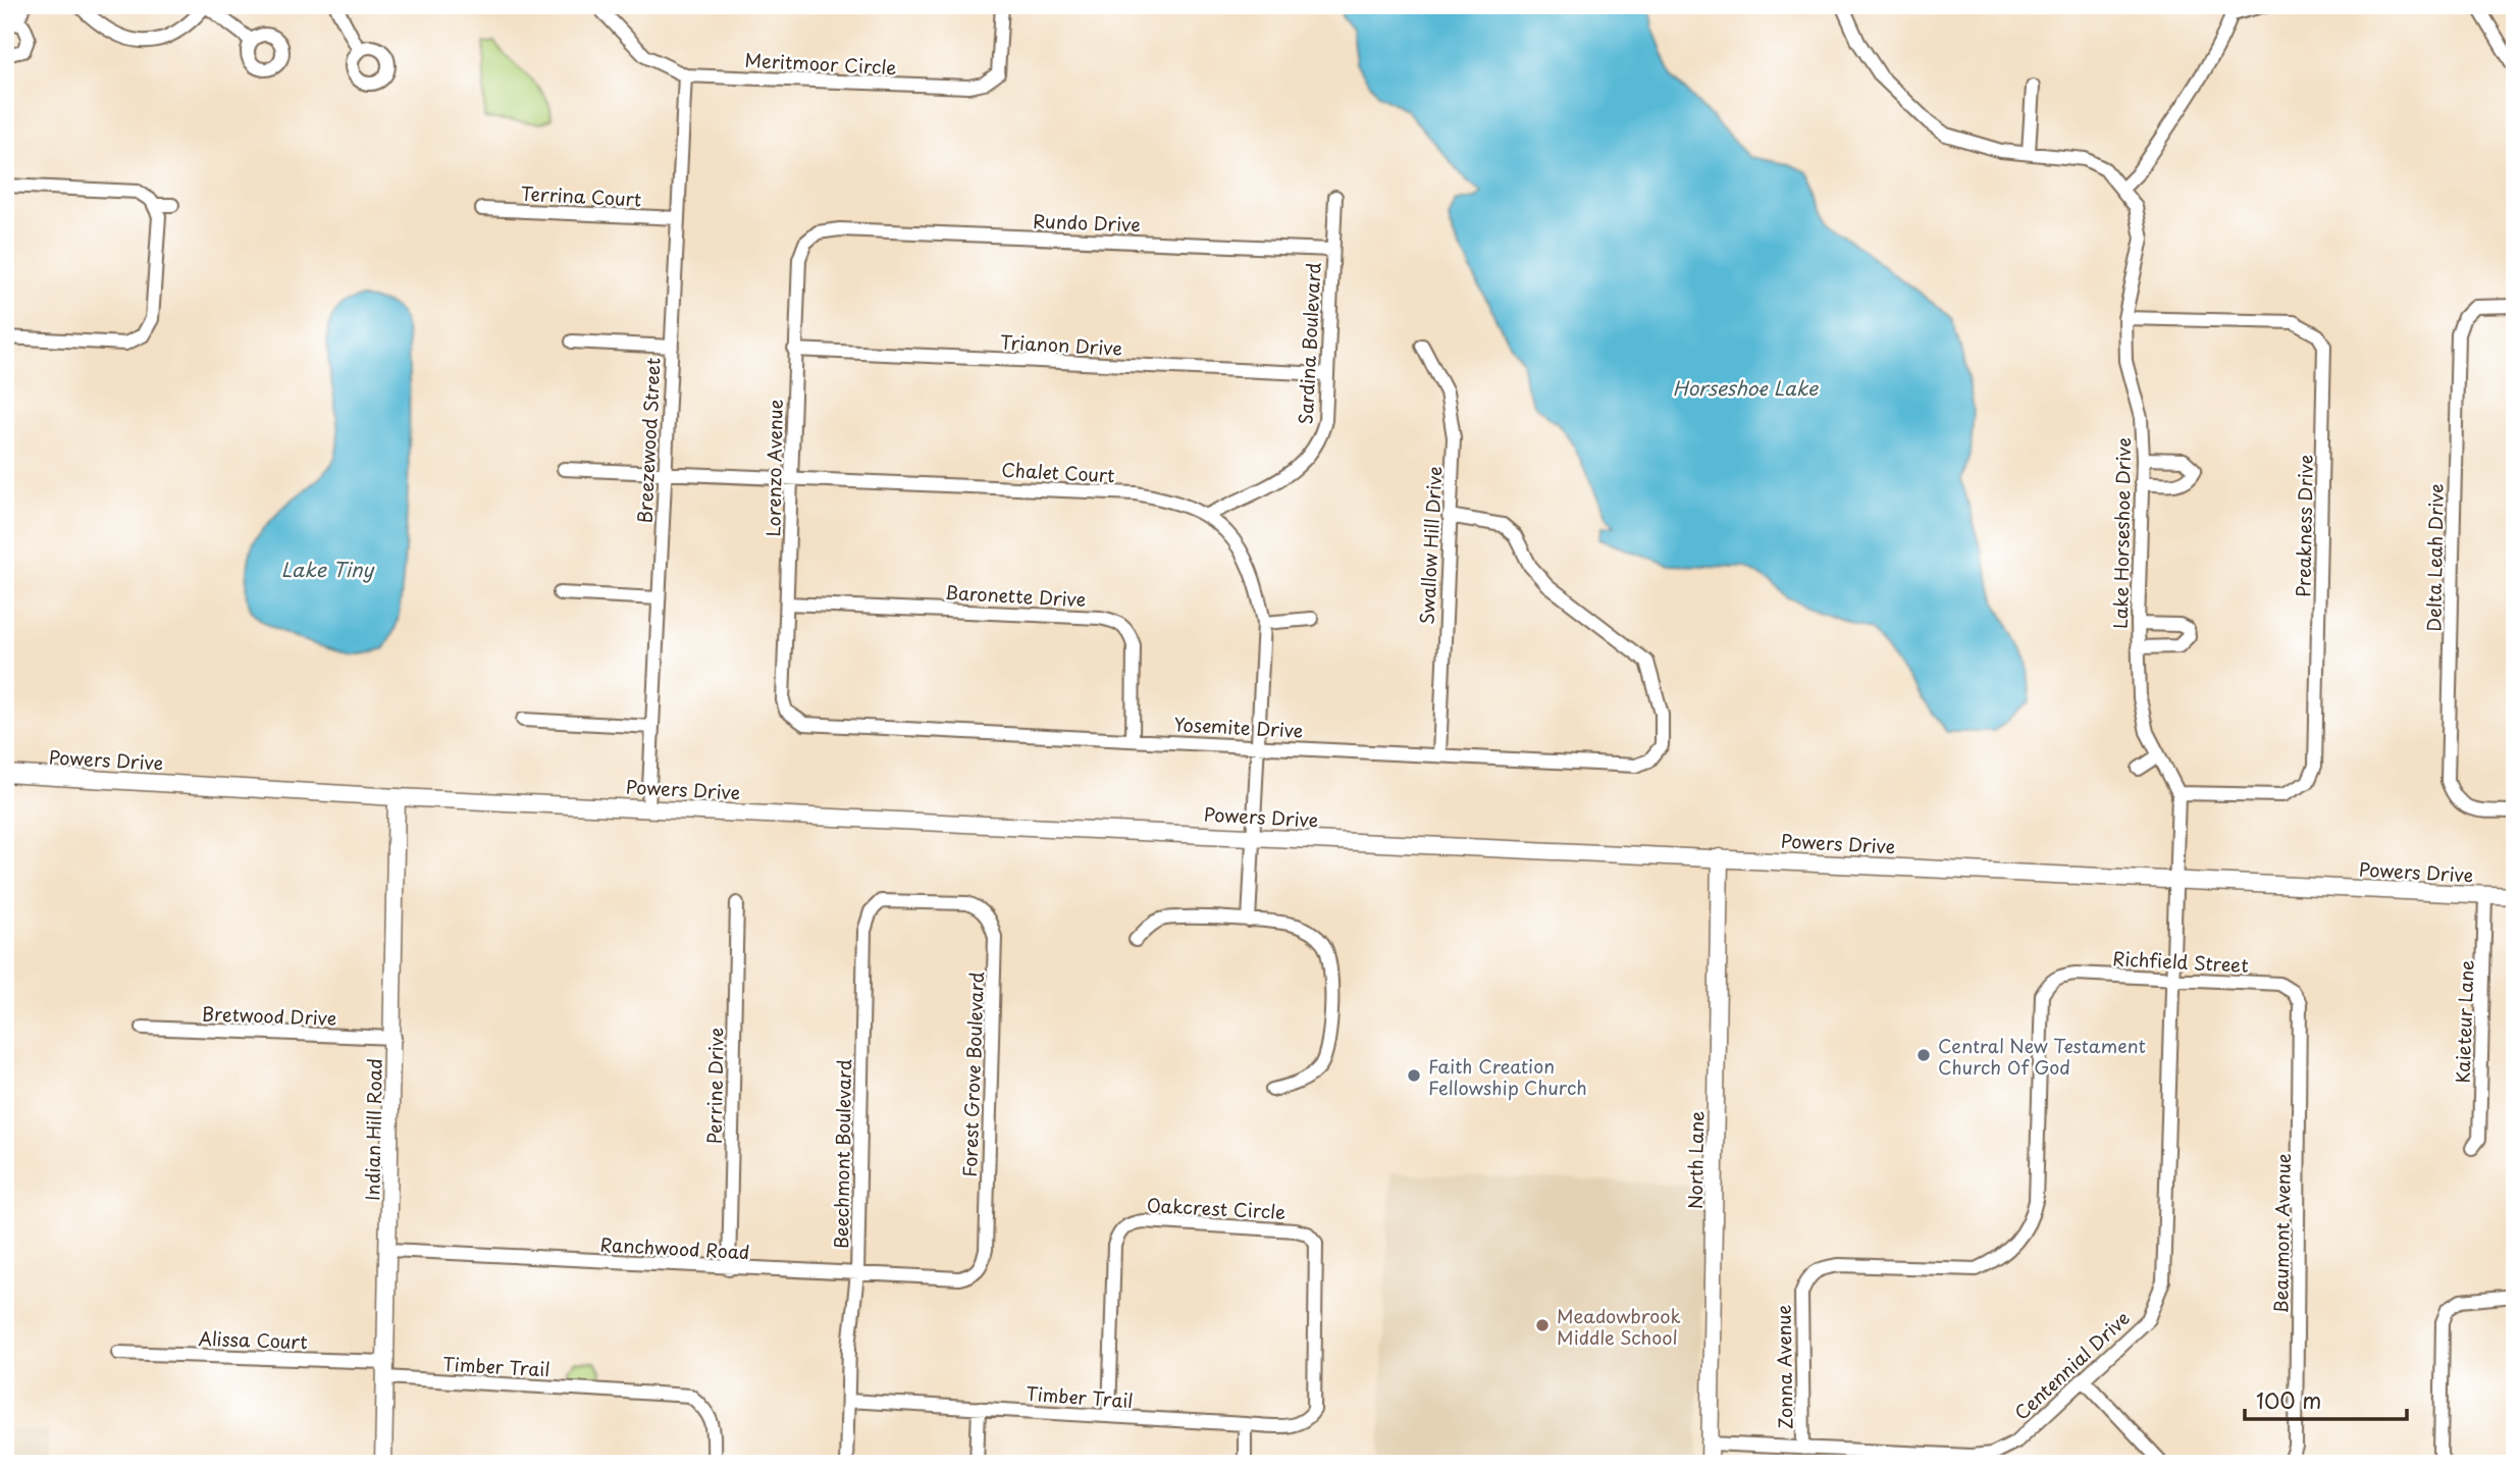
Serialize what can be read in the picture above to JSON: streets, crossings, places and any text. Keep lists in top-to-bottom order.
{
  "streets": {
    "street": [
      "Meritmoor Circle",
      "Terrina Court",
      "Rundo Drive",
      "Sardina Boulevard",
      "Trianon Drive",
      "Breezewood Street",
      "Lorenzo Avenue",
      "Chalet Court",
      "Preakness Drive",
      "Lake Horseshoe Drive",
      "Swallow Hill Drive",
      "Delta Leah Drive",
      "Baronette Drive",
      "Yosemite Drive",
      "Powers Drive",
      "Richfield Street",
      "Bretwood Drive",
      "Kaieteur Lane",
      "Forest Grove Boulevard",
      "Perrine Drive",
      "Indian Hill Road",
      "Beechmont Boulevard",
      "North Lane",
      "Oakcrest Circle",
      "Beaumont Avenue",
      "Ranchwood Road",
      "Alissa Court",
      "Centennial Drive",
      "Timber Trail",
      "Zonna Avenue"
    ]
  },
  "crossings": [
    ["Meritmoor Circle", "Breezewood Street"],
    ["Terrina Court", "Breezewood Street"],
    ["Rundo Drive", "Sardina Boulevard"],
    ["Rundo Drive", "Lorenzo Avenue"],
    ["Sardina Boulevard", "Trianon Drive"],
    ["Sardina Boulevard", "Chalet Court"],
    ["Trianon Drive", "Lorenzo Avenue"],
    ["Breezewood Street", "Chalet Court"],
    ["Breezewood Street", "Powers Drive"],
    ["Lorenzo Avenue", "Chalet Court"],
    ["Lorenzo Avenue", "Baronette Drive"],
    ["Lorenzo Avenue", "Yosemite Drive"],
    ["Chalet Court", "Yosemite Drive"],
    ["Chalet Court", "Powers Drive"],
    ["Preakness Drive", "Lake Horseshoe Drive"],
    ["Lake Horseshoe Drive", "Powers Drive"],
    ["Lake Horseshoe Drive", "Centennial Drive"],
    ["Swallow Hill Drive", "Yosemite Drive"],
    ["Baronette Drive", "Yosemite Drive"],
    ["Powers Drive", "Kaieteur Lane"],
    ["Powers Drive", "Indian Hill Road"],
    ["Powers Drive", "North Lane"],
    ["Powers Drive", "Centennial Drive"],
    ["Richfield Street", "Beaumont Avenue"],
    ["Richfield Street", "Centennial Drive"],
    ["Richfield Street", "Zonna Avenue"],
    ["Bretwood Drive", "Indian Hill Road"],
    ["Forest Grove Boulevard", "Beechmont Boulevard"],
    ["Forest Grove Boulevard", "Ranchwood Road"],
    ["Perrine Drive", "Ranchwood Road"],
    ["Indian Hill Road", "Ranchwood Road"],
    ["Indian Hill Road", "Alissa Court"],
    ["Indian Hill Road", "Timber Trail"],
    ["Beechmont Boulevard", "Ranchwood Road"],
    ["Beechmont Boulevard", "Timber Trail"],
    ["North Lane", "Centennial Drive"],
    ["Oakcrest Circle", "Timber Trail"],
    ["Alissa Court", "Timber Trail"],
    ["Centennial Drive", "Zonna Avenue"]
  ],
  "water": ["Horseshoe Lake", "Lake Tiny"],
  "places": ["Central New Testament Church Of God", "Faith Creation Fellowship Church", "Meadowbrook Middle School"],
  "scale_bar": "100 m"
}
